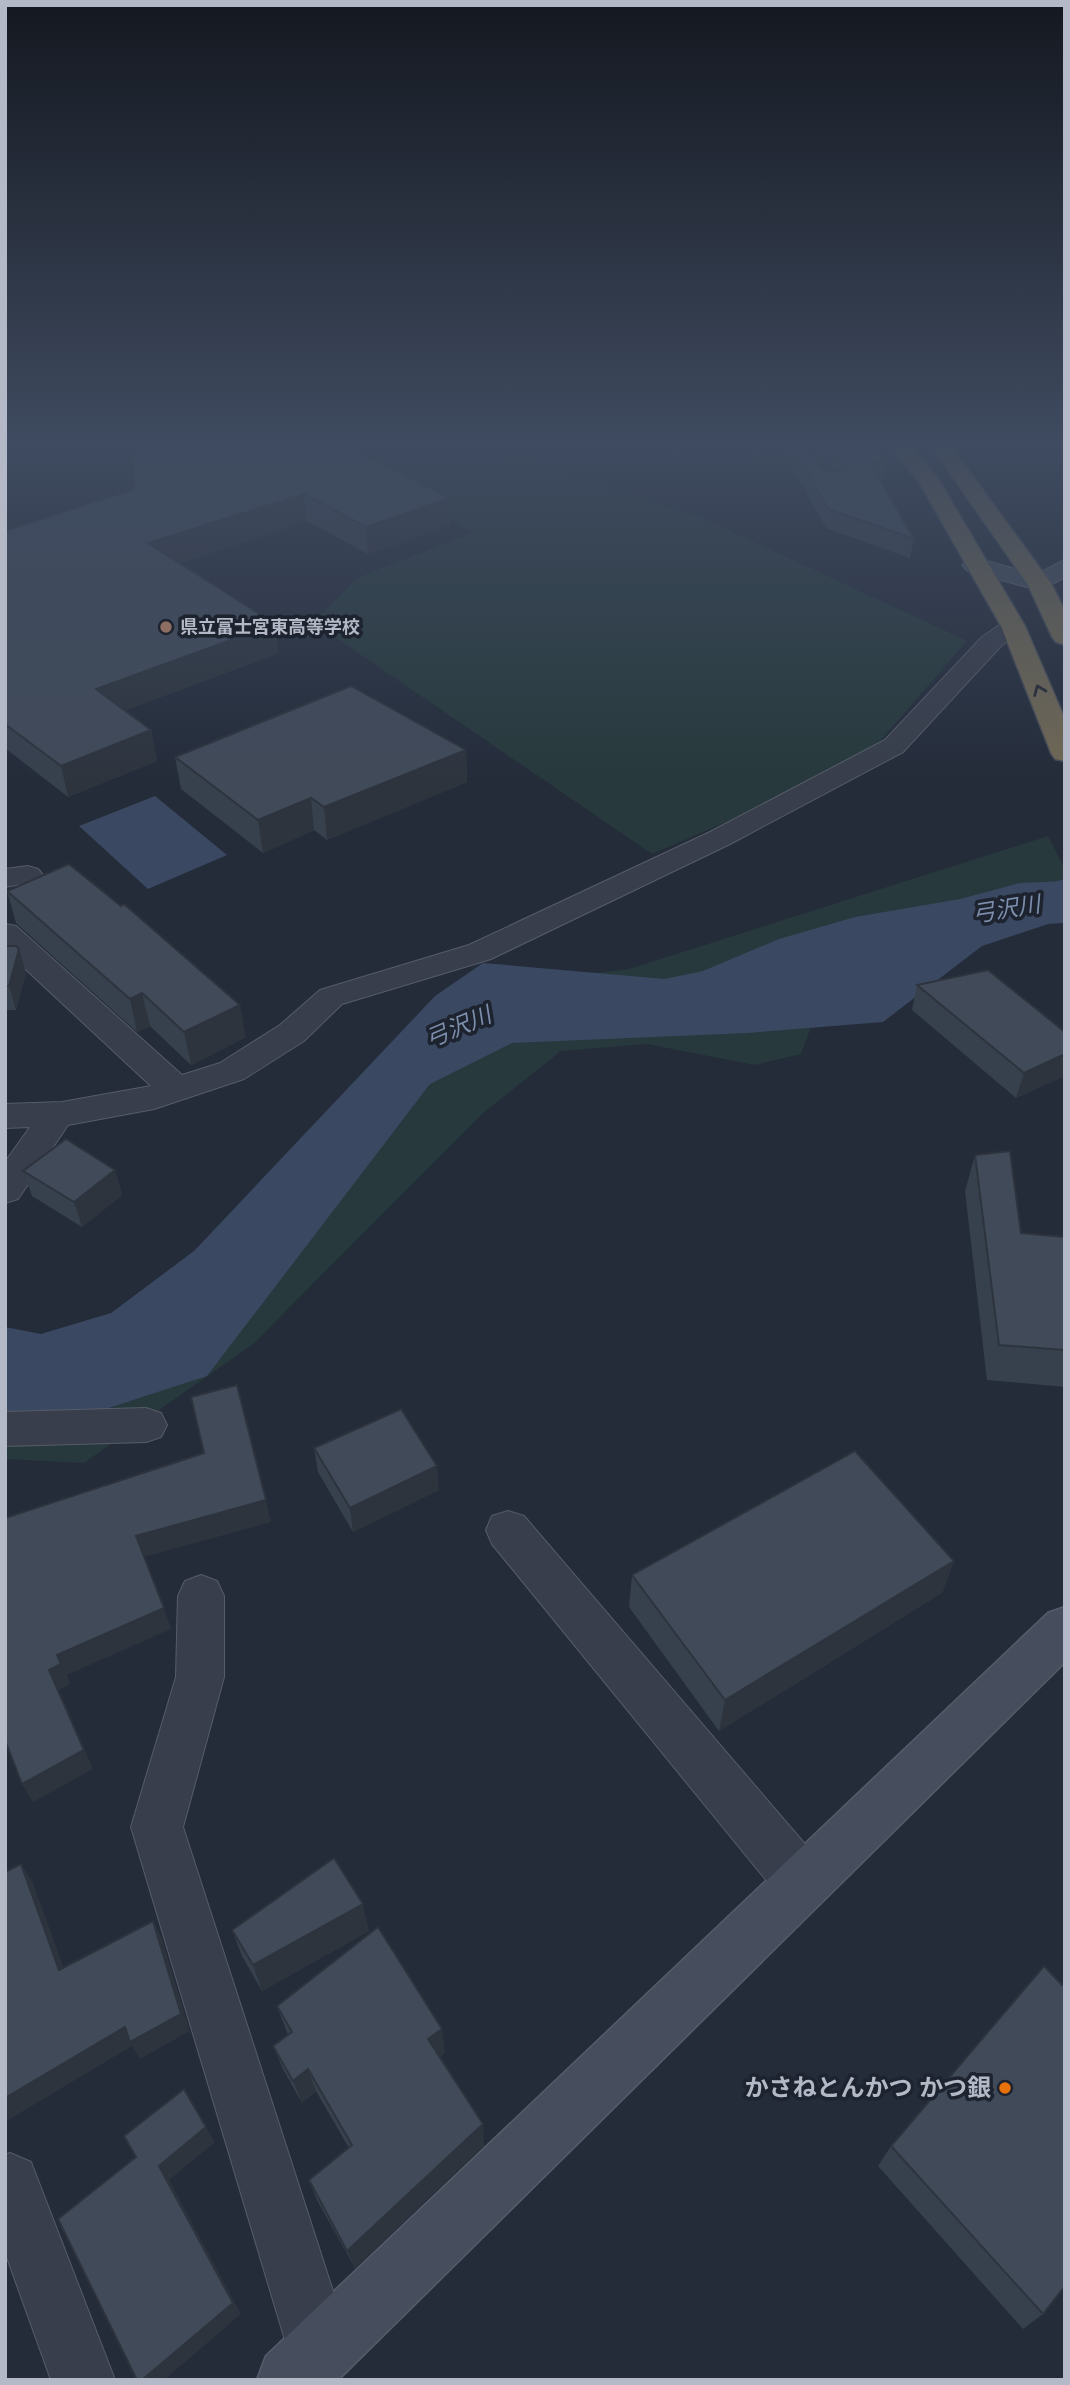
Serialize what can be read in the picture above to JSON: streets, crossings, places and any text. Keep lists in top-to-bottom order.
{
  "water": ["弓沢川"],
  "places": ["県立富士宮東高等学校", "かさねとんかつ かつ銀"]
}
